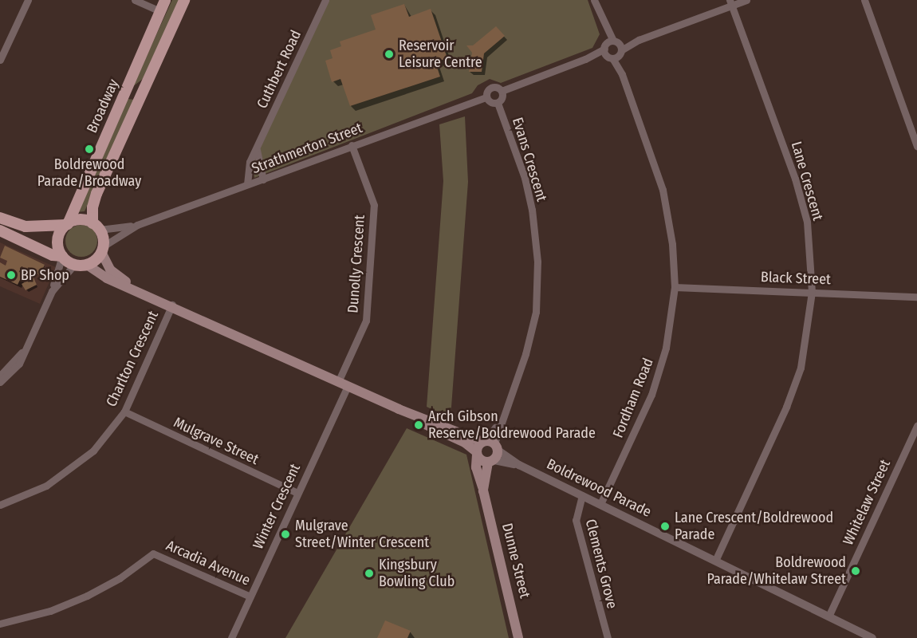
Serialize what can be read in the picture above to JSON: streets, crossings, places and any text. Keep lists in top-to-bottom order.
{
  "streets": {
    "main road": ["Broadway", "Boldrewood Parade", "Dunne Street"],
    "street": [
      "Cuthbert Road",
      "Strathmerton Street",
      "Evans Crescent",
      "Lane Crescent",
      "Dunolly Crescent",
      "Black Street",
      "Charlton Crescent",
      "Fordham Road",
      "Mulgrave Street",
      "Whitelaw Street",
      "Winter Crescent",
      "Arcadia Avenue",
      "Clements Grove"
    ]
  },
  "crossings": [
    ["Cuthbert Road", "Strathmerton Street"],
    ["Broadway", "Strathmerton Street"],
    ["Broadway", "Boldrewood Parade"],
    ["Strathmerton Street", "Evans Crescent"],
    ["Strathmerton Street", "Dunolly Crescent"],
    ["Strathmerton Street", "Boldrewood Parade"],
    ["Evans Crescent", "Boldrewood Parade"],
    ["Evans Crescent", "Dunne Street"],
    ["Lane Crescent", "Black Street"],
    ["Lane Crescent", "Boldrewood Parade"],
    ["Dunolly Crescent", "Boldrewood Parade"],
    ["Dunolly Crescent", "Winter Crescent"],
    ["Black Street", "Fordham Road"],
    ["Charlton Crescent", "Mulgrave Street"],
    ["Charlton Crescent", "Boldrewood Parade"],
    ["Fordham Road", "Boldrewood Parade"],
    ["Mulgrave Street", "Winter Crescent"],
    ["Boldrewood Parade", "Whitelaw Street"],
    ["Boldrewood Parade", "Winter Crescent"],
    ["Boldrewood Parade", "Dunne Street"],
    ["Boldrewood Parade", "Clements Grove"],
    ["Winter Crescent", "Arcadia Avenue"]
  ],
  "places": [
    "Reservoir Leisure Centre",
    "Boldrewood Parade/Broadway",
    "BP Shop",
    "Arch Gibson Reserve/Boldrewood Parade",
    "Lane Crescent/Boldrewood Parade",
    "Mulgrave Street/Winter Crescent",
    "Boldrewood Parade/Whitelaw Street",
    "Kingsbury Bowling Club"
  ]
}
